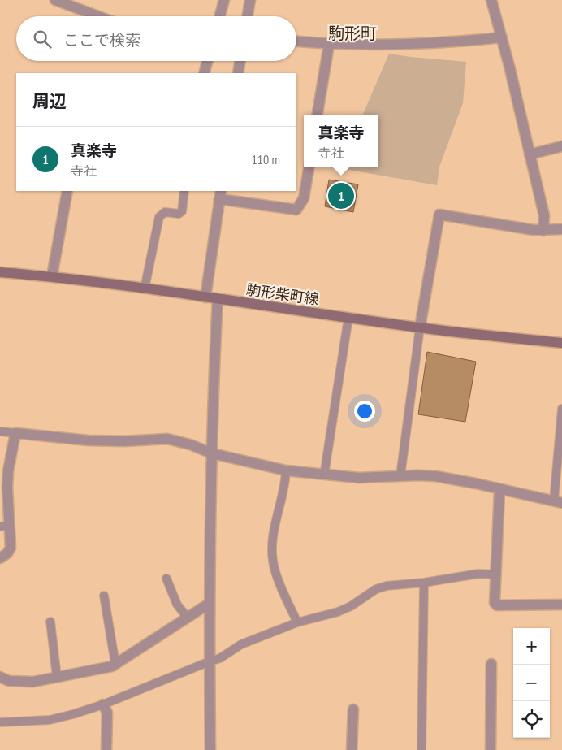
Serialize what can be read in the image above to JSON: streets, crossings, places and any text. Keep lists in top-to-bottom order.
{
  "streets": {
    "main road": ["駒形柴町線"]
  },
  "districts": ["駒形町"],
  "page": {
    "search": "ここで検索",
    "heading": "周辺",
    "popup": ["真楽寺", "寺社"],
    "list": [
      {
        "mark": "1",
        "name": "真楽寺",
        "note": "寺社",
        "value": "110 m"
      }
    ],
    "pins": "1",
    "map_buttons": ["+", "−"]
  }
}
